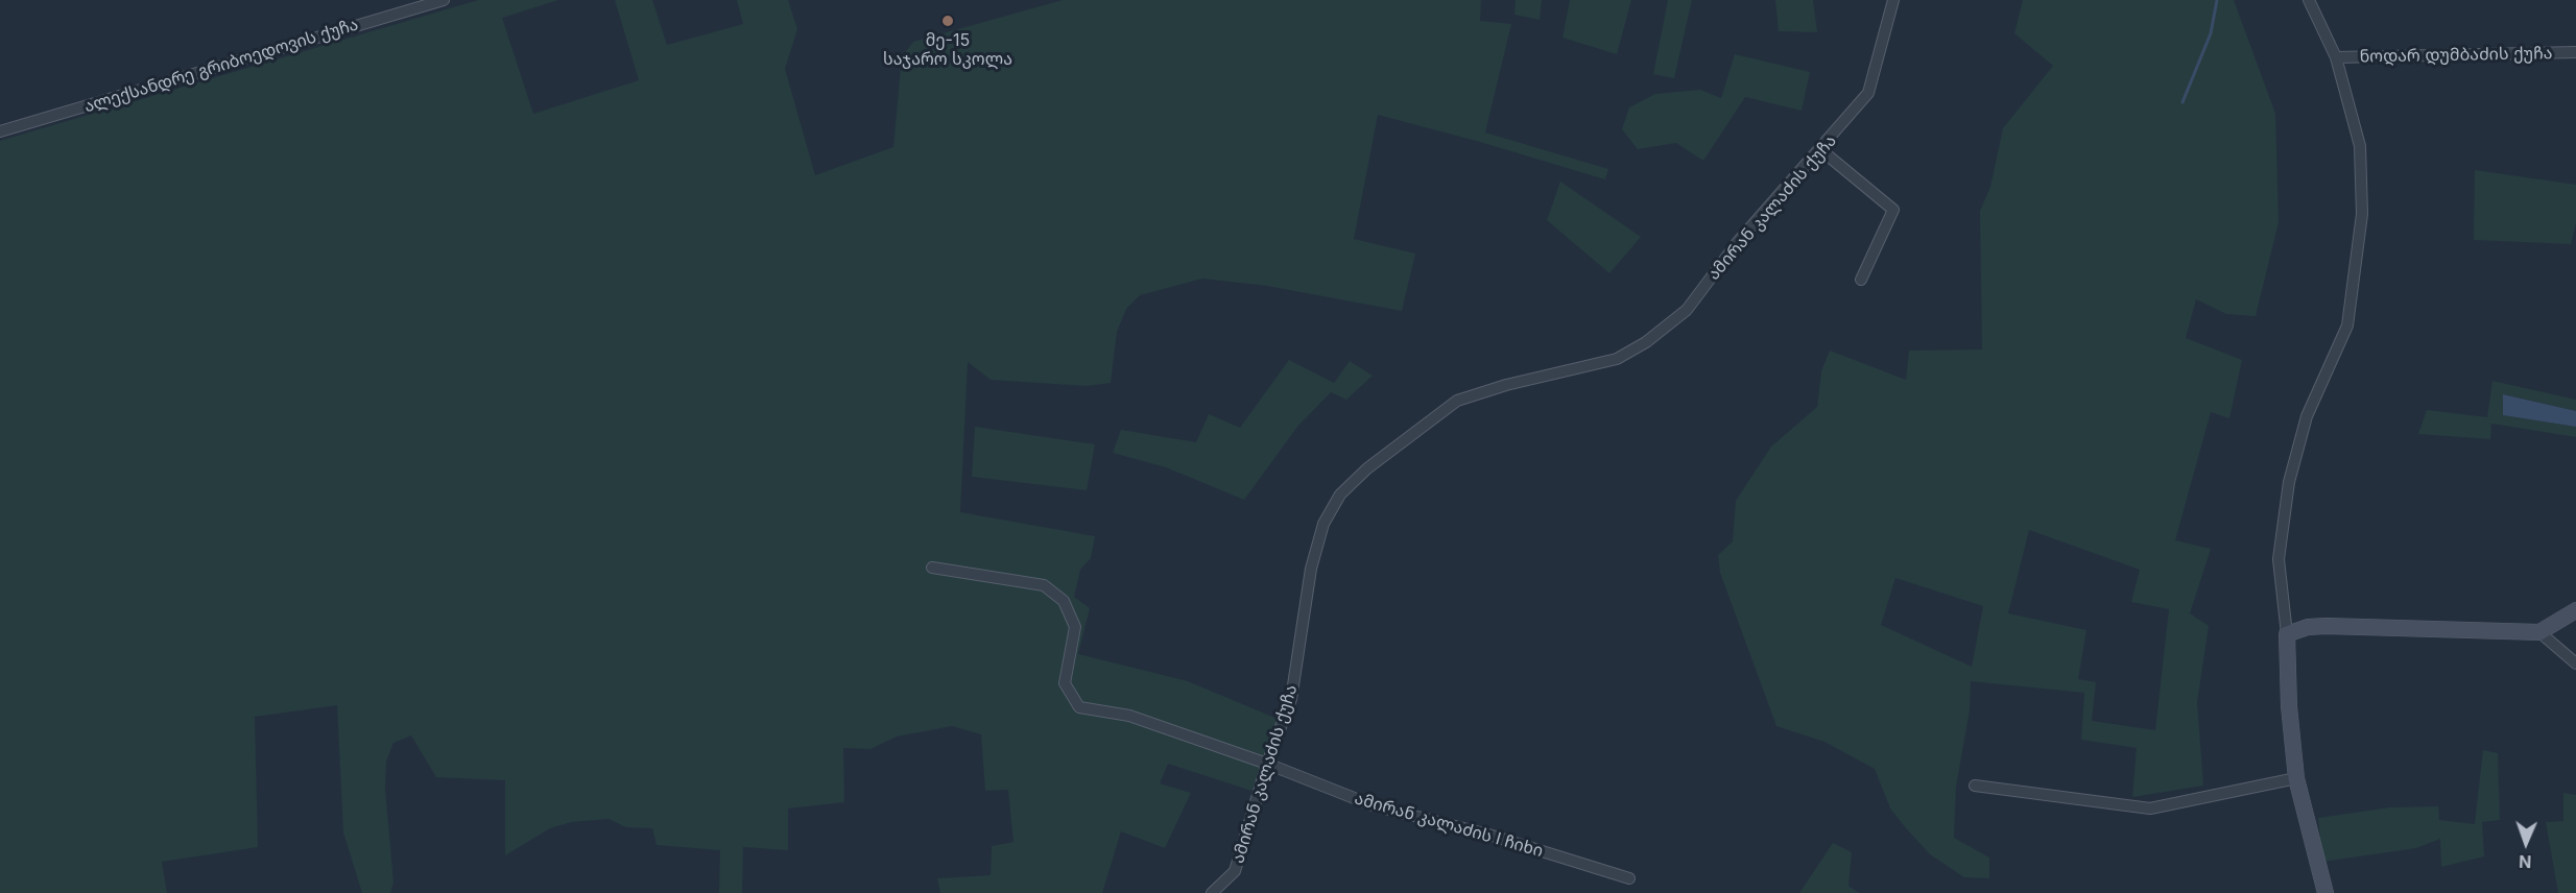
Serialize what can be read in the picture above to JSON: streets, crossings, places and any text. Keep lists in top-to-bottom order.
{
  "streets": {
    "street": [
      "ნოდარ დუმბაძის ქუჩა",
      "ალექსანდრე გრიბოედოვის ქუჩა",
      "ამირან კალაძის ქუჩა",
      "ამირან კალაძის I ჩიხი"
    ]
  },
  "crossings": [
    ["ამირან კალაძის ქუჩა", "ამირან კალაძის I ჩიხი"]
  ],
  "places": ["მე-15 საჯარო სკოლა"],
  "north": "bottom"
}
